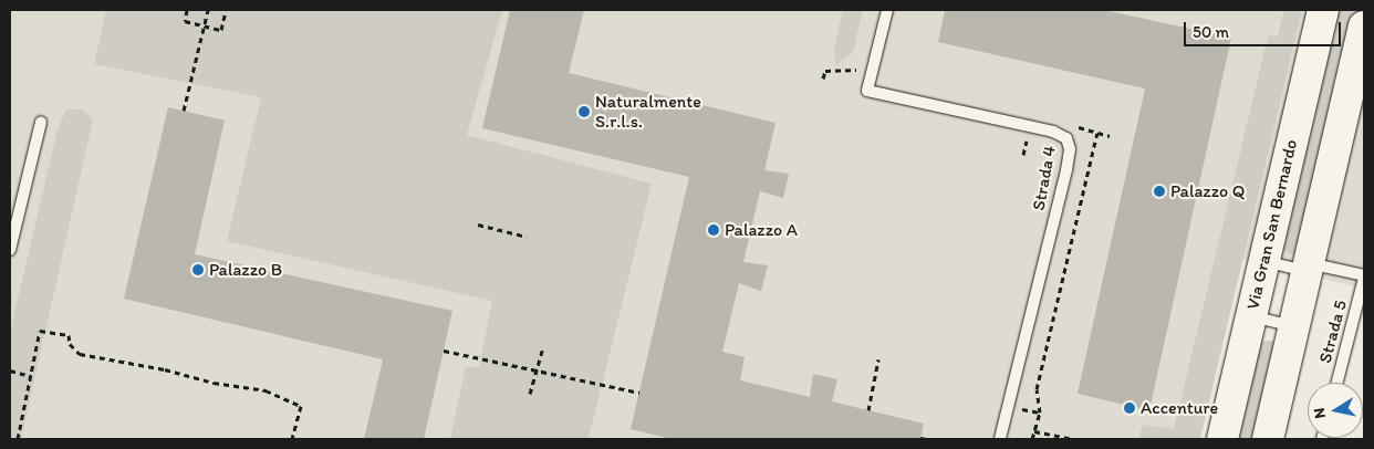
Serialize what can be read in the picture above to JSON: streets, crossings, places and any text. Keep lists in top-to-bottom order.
{
  "streets": {
    "main road": ["Via Gran San Bernardo"],
    "lane": ["Strada 4", "Strada 5"]
  },
  "crossings": [
    ["Via Gran San Bernardo", "Strada 5"]
  ],
  "places": [
    "Naturalmente S.r.l.s.",
    "Palazzo Q",
    "Palazzo A",
    "Palazzo B",
    "Accenture"
  ],
  "scale_bar": "50 m",
  "north": "left"
}
